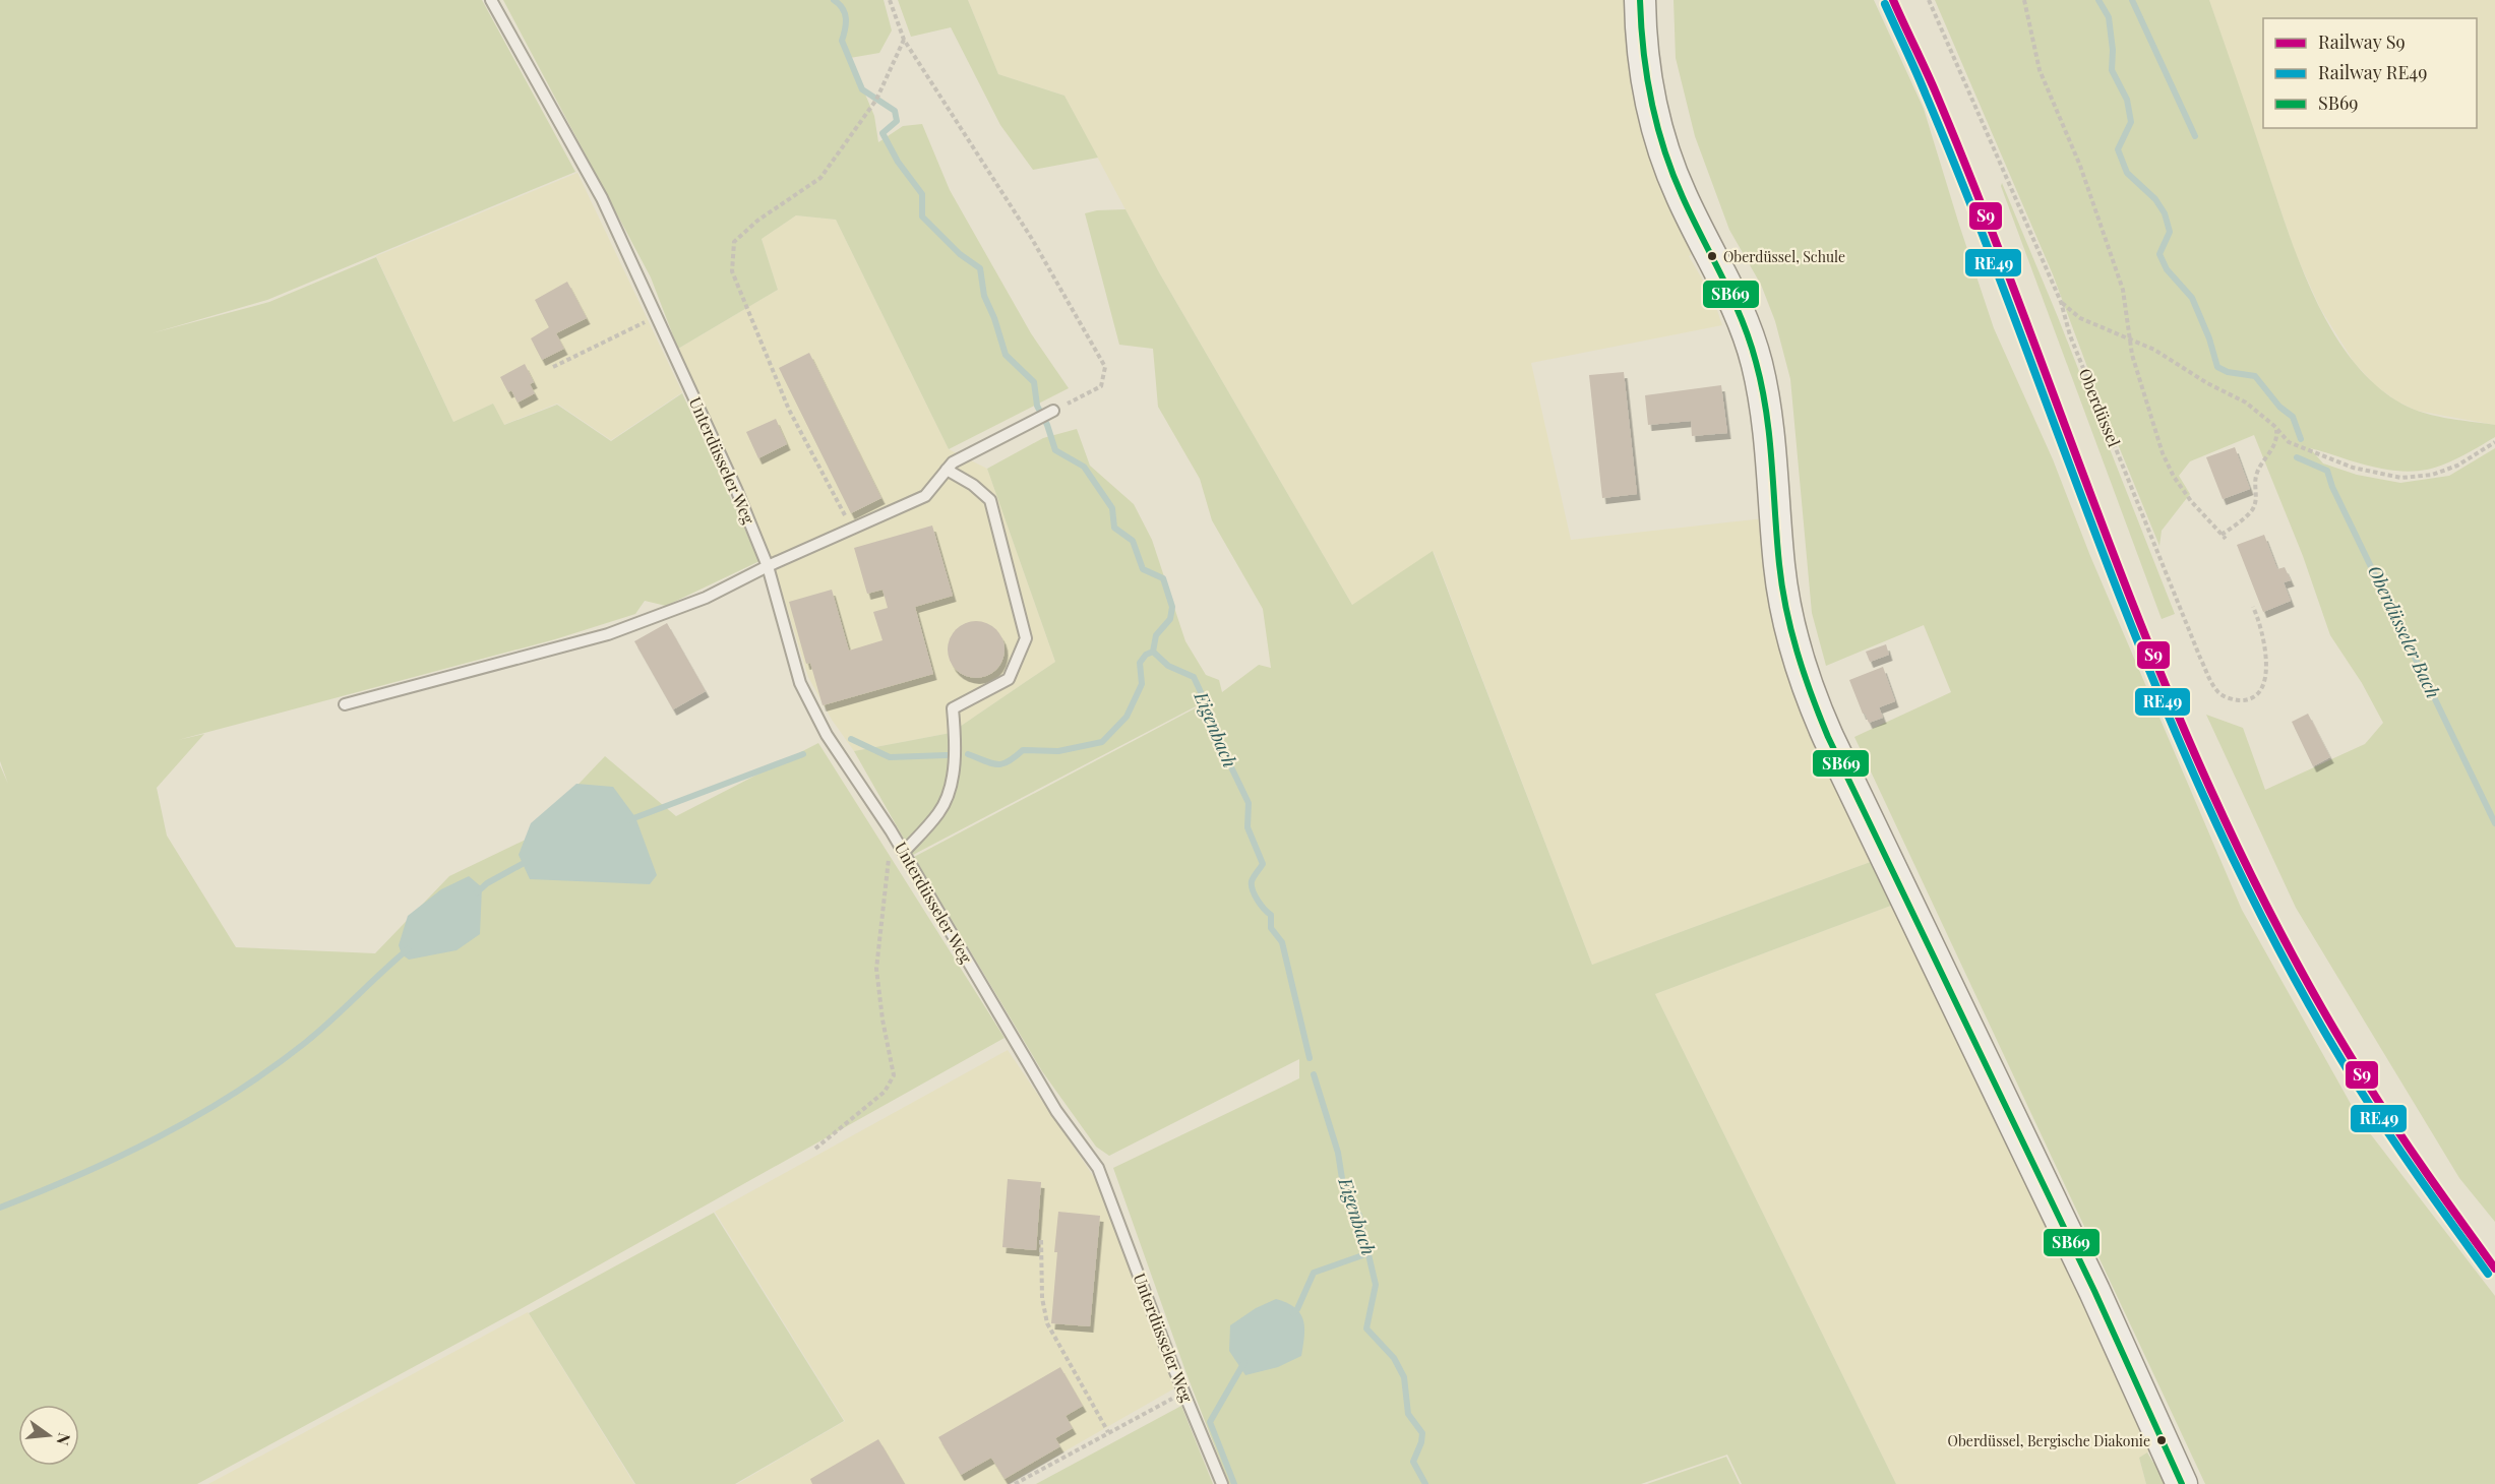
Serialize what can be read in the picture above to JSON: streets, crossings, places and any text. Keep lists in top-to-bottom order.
{
  "streets": {
    "lane": ["Unterdüsseler Weg"],
    "path": ["Oberdüssel"]
  },
  "water": ["Oberdüsseler Bach", "Eigenbach"],
  "places": ["Oberdüssel, Schule", "Oberdüssel, Bergische Diakonie"],
  "lines": ["rail line S9", "transit line SB69", "rail line RE49"],
  "legend": ["Railway S9", "Railway RE49", "SB69"],
  "north": "right"
}
